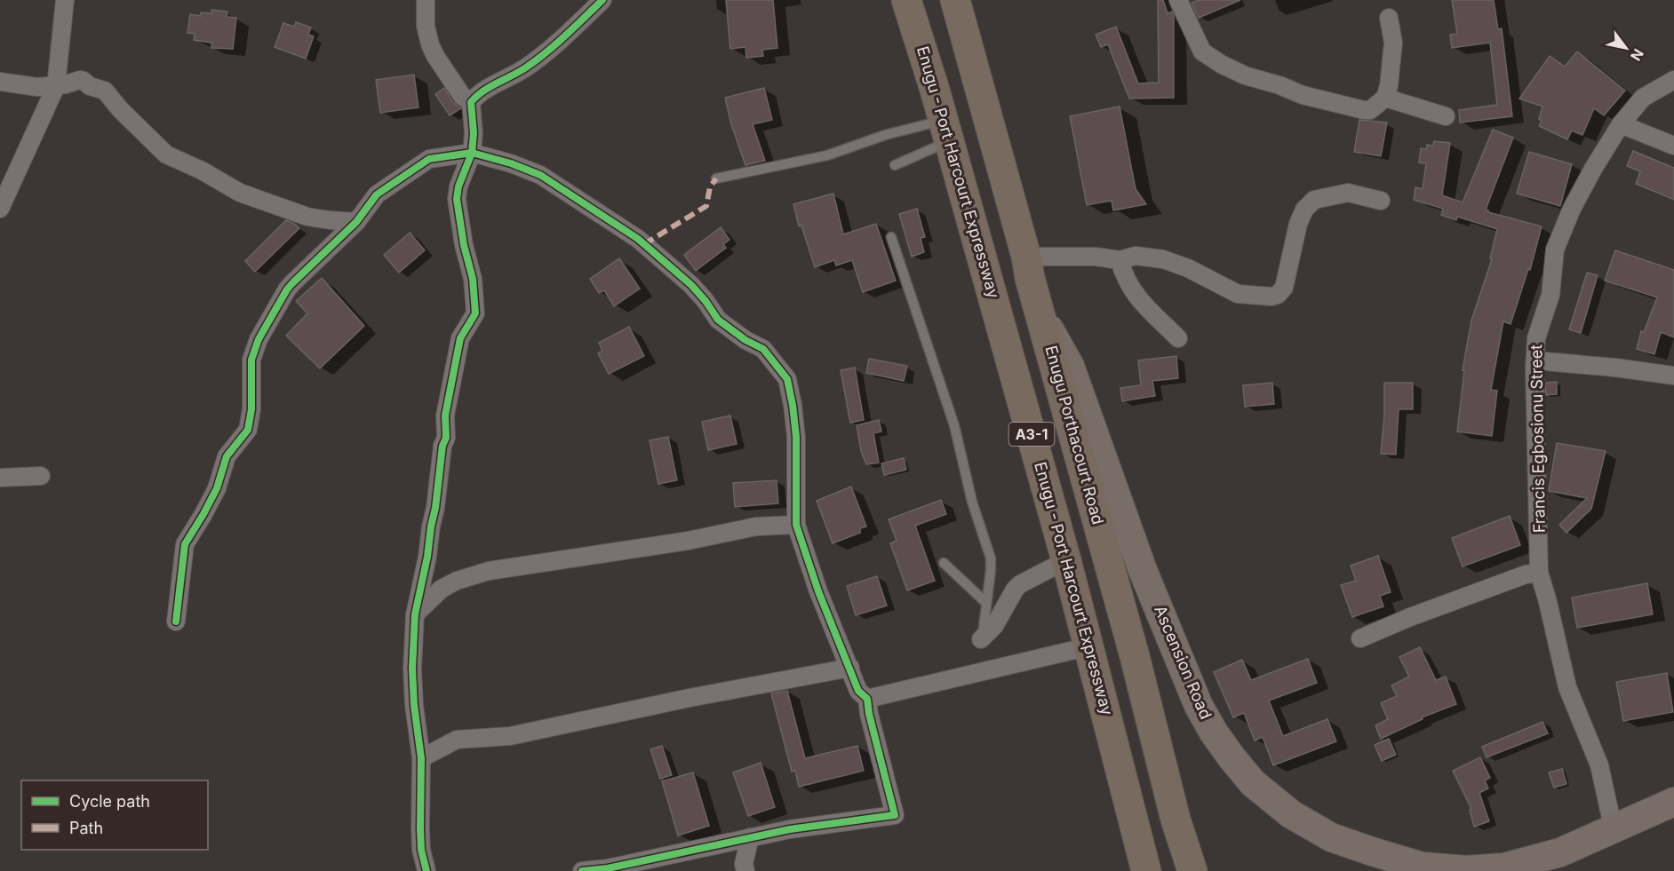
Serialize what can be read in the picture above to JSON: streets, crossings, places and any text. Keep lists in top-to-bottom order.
{
  "streets": {
    "highway": ["Enugu - Port Harcourt Expressway", "A3-1", "Enugu Porthacourt Road"],
    "main road": ["Ascension Road"],
    "street": ["Francis Egbosionu Street"]
  },
  "crossings": [
    ["Enugu Porthacourt Road", "Ascension Road"],
    ["Francis Egbosionu Street", "Ascension Road"]
  ],
  "legend": ["Cycle path", "Path"],
  "north": "bottom right"
}
